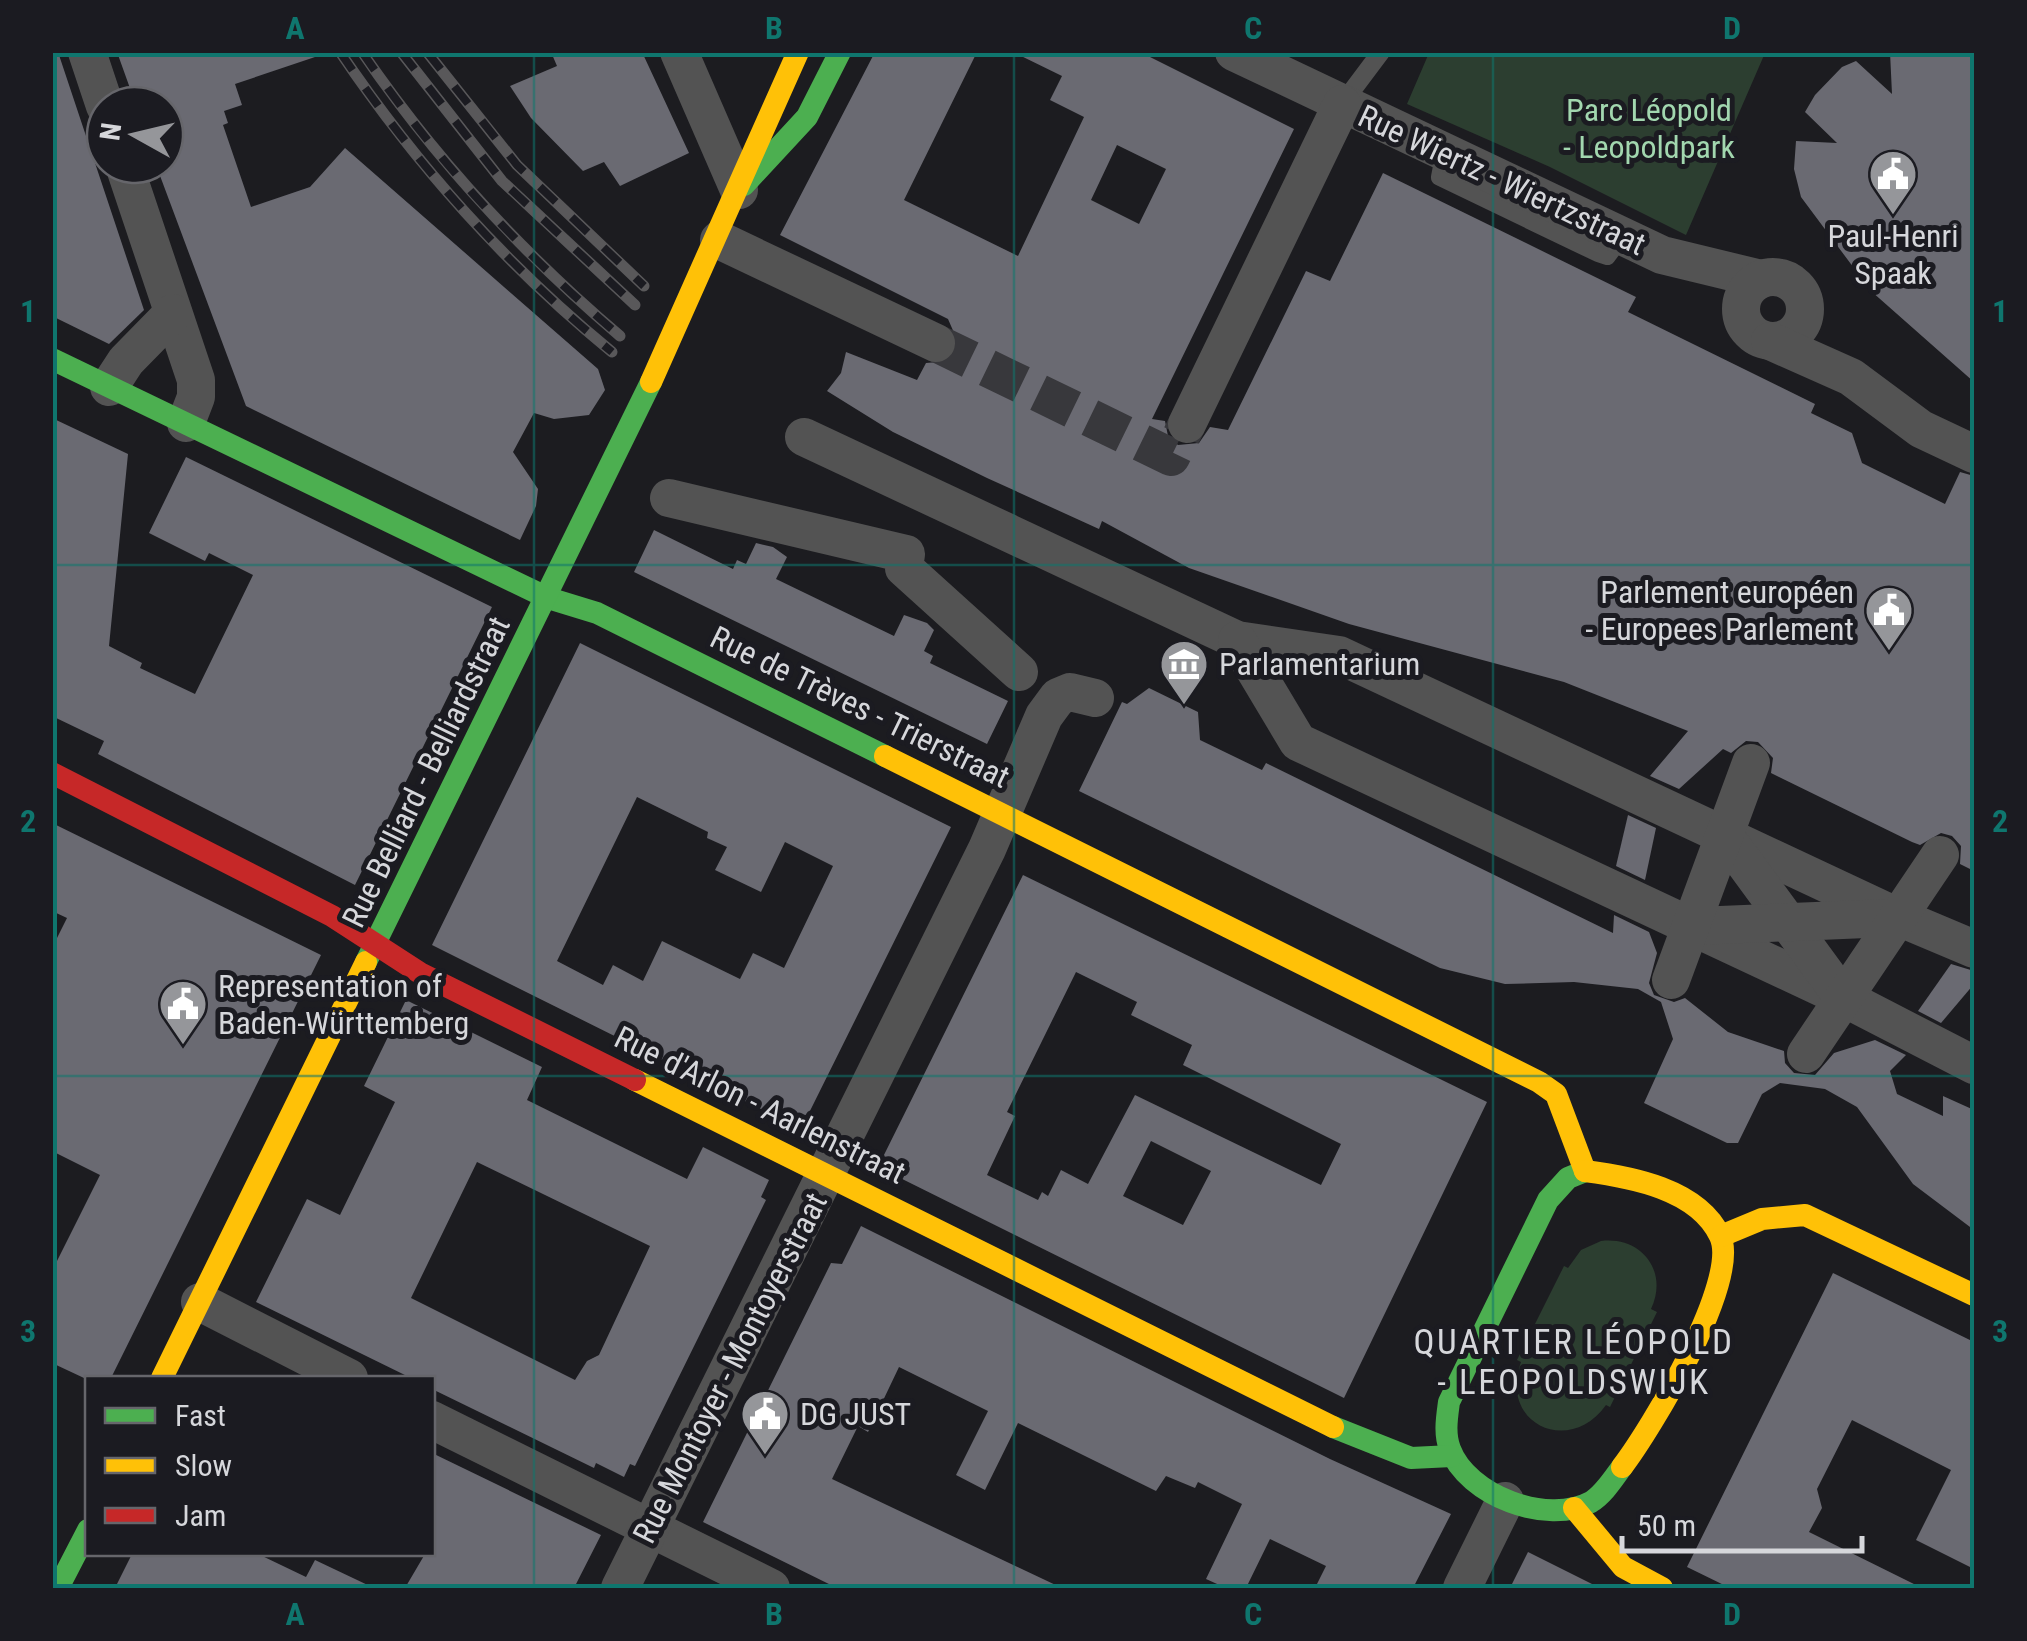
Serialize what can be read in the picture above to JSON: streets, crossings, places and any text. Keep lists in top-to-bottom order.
{
  "streets": {
    "street": [
      "Rue Wiertz - Wiertzstraat",
      "Rue de Trèves - Trierstraat",
      "Rue Belliard - Belliardstraat",
      "Rue d'Arlon - Aarlenstraat",
      "Rue Montoyer - Montoyerstraat"
    ]
  },
  "crossings": [
    ["Rue de Trèves - Trierstraat", "Rue Belliard - Belliardstraat"],
    ["Rue de Trèves - Trierstraat", "Rue Montoyer - Montoyerstraat"],
    ["Rue Belliard - Belliardstraat", "Rue d'Arlon - Aarlenstraat"],
    ["Rue d'Arlon - Aarlenstraat", "Rue Montoyer - Montoyerstraat"]
  ],
  "districts": ["QUARTIER LÉOPOLD - LEOPOLDSWIJK"],
  "parks": ["Parc Léopold - Leopoldpark"],
  "places": {
    "public building": [
      "Paul-Henri Spaak",
      "Parlement européen - Europees Parlement",
      "Representation of Baden-Württemberg",
      "DG JUST"
    ],
    "museum": ["Parlamentarium"]
  },
  "legend": ["Fast", "Slow", "Jam"],
  "scale_bar": "50 m",
  "north": "left",
  "grid": {
    "columns": [
      "A",
      "B",
      "C",
      "D"
    ],
    "rows": ["1", "2", "3"]
  }
}
